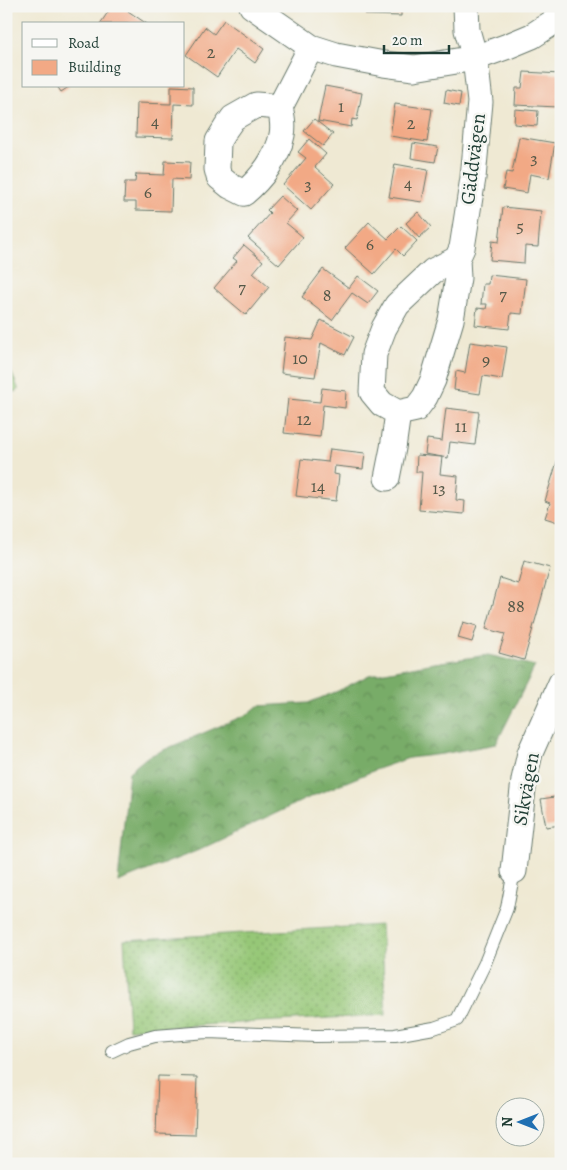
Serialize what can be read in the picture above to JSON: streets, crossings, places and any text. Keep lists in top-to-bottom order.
{
  "streets": {
    "street": ["Gäddvägen", "Sikvägen"]
  },
  "house_numbers": [
    "2",
    "1",
    "4",
    "2",
    "3",
    "4",
    "3",
    "6",
    "5",
    "6",
    "7",
    "7",
    "8",
    "10",
    "9",
    "12",
    "11",
    "14",
    "13",
    "88"
  ],
  "legend": ["Road", "Building"],
  "scale_bar": "20 m",
  "north": "left"
}
